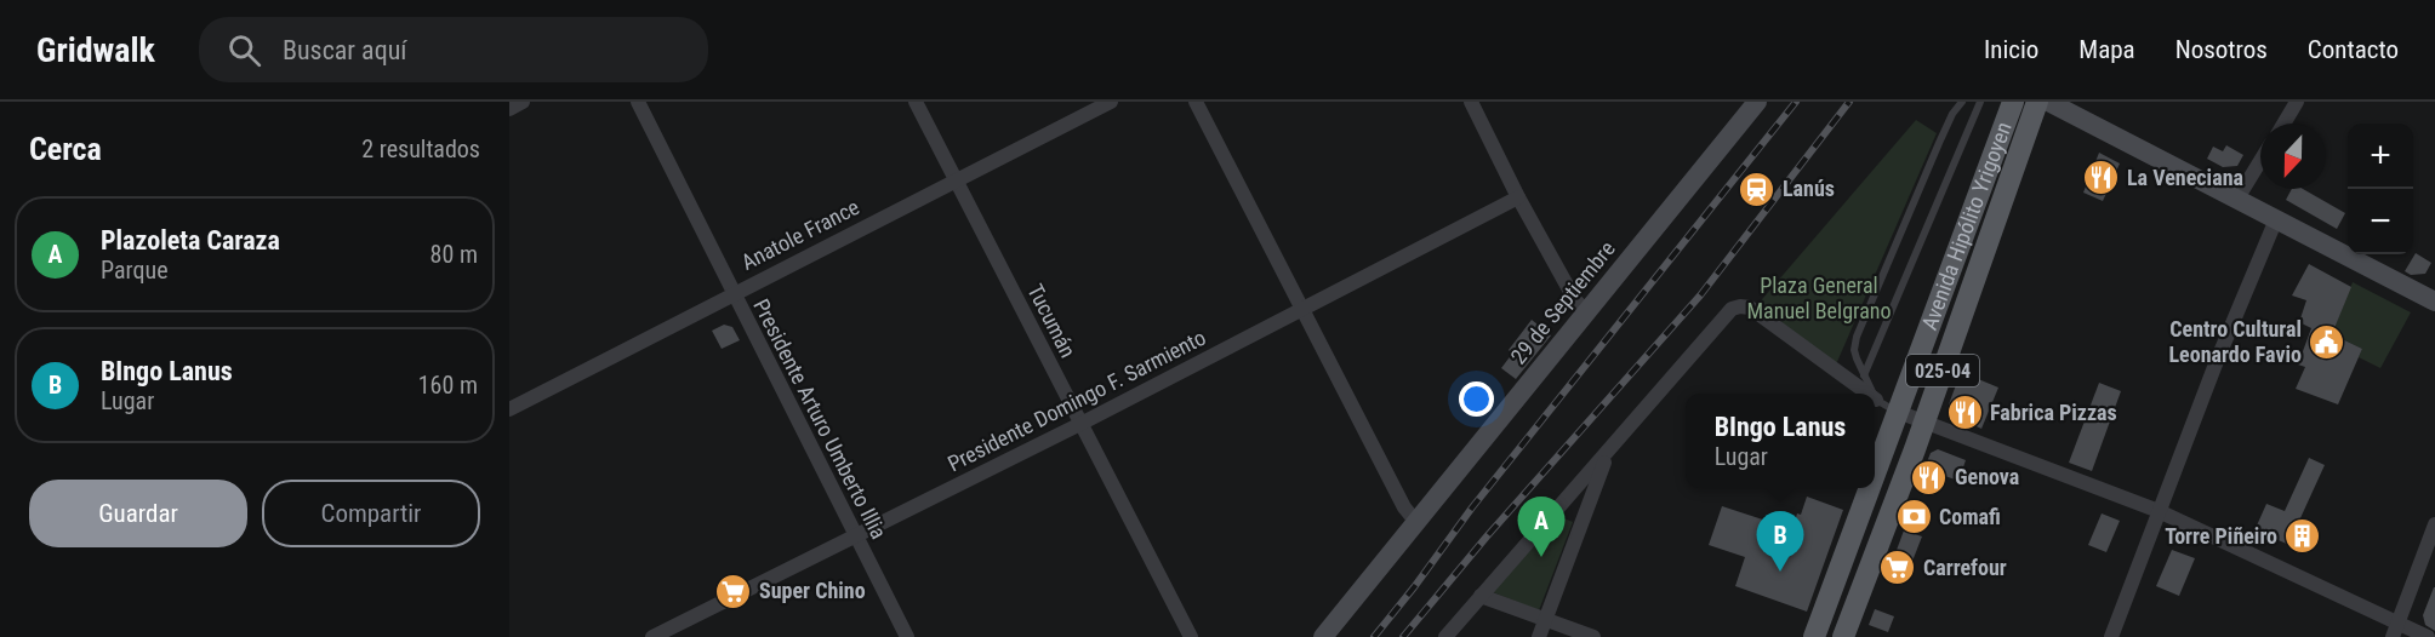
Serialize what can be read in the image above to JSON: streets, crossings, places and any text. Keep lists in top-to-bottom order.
{
  "streets": {
    "main road": ["Avenida Hipólito Yrigoyen", "025-04"],
    "street": [
      "Anatole France",
      "29 de Septiembre",
      "Tucumán",
      "Presidente Domingo F. Sarmiento",
      "Presidente Arturo Umberto Illia"
    ]
  },
  "crossings": [
    ["Anatole France", "Tucumán"],
    ["Anatole France", "Presidente Arturo Umberto Illia"],
    ["Tucumán", "Presidente Domingo F. Sarmiento"],
    ["Presidente Domingo F. Sarmiento", "Presidente Arturo Umberto Illia"]
  ],
  "parks": ["Plaza General Manuel Belgrano"],
  "places": {
    "restaurant": ["La Veneciana", "Fabrica Pizzas", "Genova"],
    "station": ["Lanús"],
    "public building": ["Centro Cultural Leonardo Favio"],
    "bank": ["Comafi"],
    "building": ["Torre Piñeiro"],
    "supermarket": ["Carrefour", "Super Chino"]
  },
  "north": "bottom",
  "page": {
    "header": "Gridwalk",
    "search": "Buscar aquí",
    "nav": [
      "Inicio",
      "Mapa",
      "Nosotros",
      "Contacto"
    ],
    "heading": ["Cerca", "2 resultados"],
    "map_buttons": ["+", "−"],
    "list": [
      {
        "mark": "A",
        "name": "Plazoleta Caraza",
        "note": "Parque",
        "value": "80 m"
      },
      {
        "mark": "B",
        "name": "BIngo Lanus",
        "note": "Lugar",
        "value": "160 m"
      }
    ],
    "popup": ["BIngo Lanus", "Lugar"],
    "buttons": ["Guardar", "Compartir"],
    "pins": ["A", "B"]
  }
}
